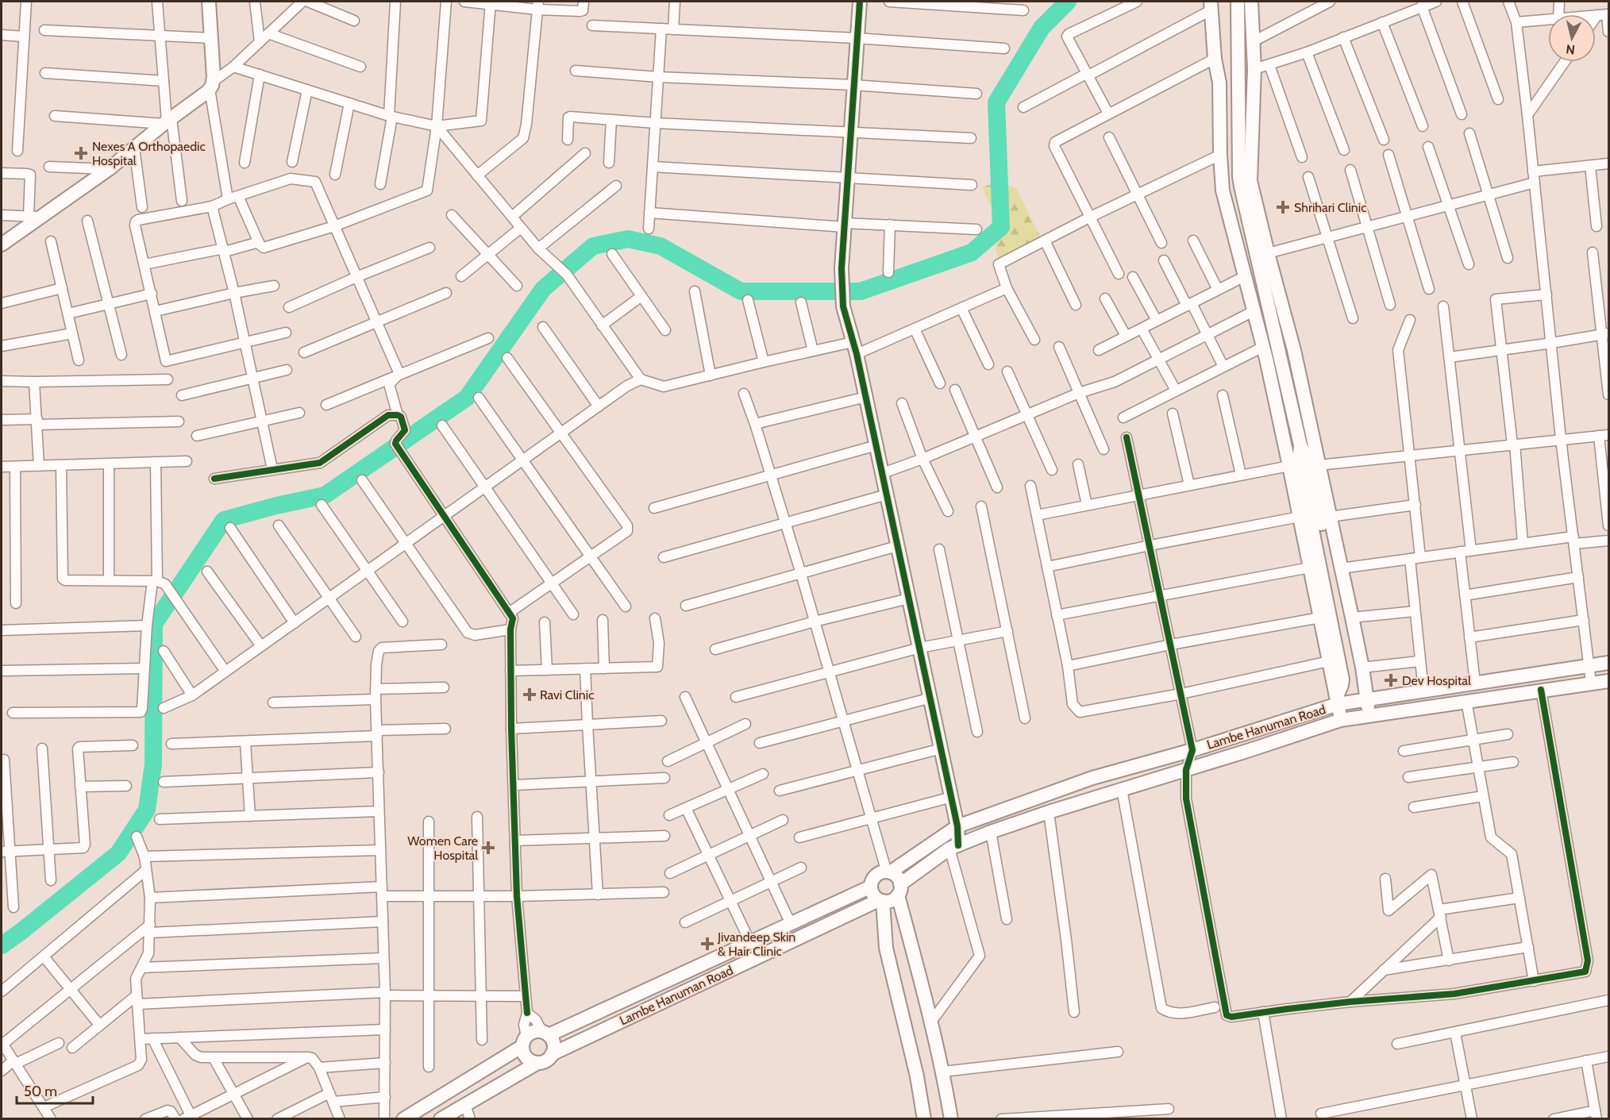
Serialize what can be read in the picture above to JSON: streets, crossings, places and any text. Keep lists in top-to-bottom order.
{
  "streets": {
    "main road": ["Lambe Hanuman Road"]
  },
  "places": {
    "health": [
      "Nexes A Orthopaedic Hospital",
      "Shrihari Clinic",
      "Dev Hospital",
      "Ravi Clinic",
      "Women Care Hospital",
      "Jivandeep Skin & Hair Clinic"
    ]
  },
  "scale_bar": "50 m",
  "north": "bottom"
}
